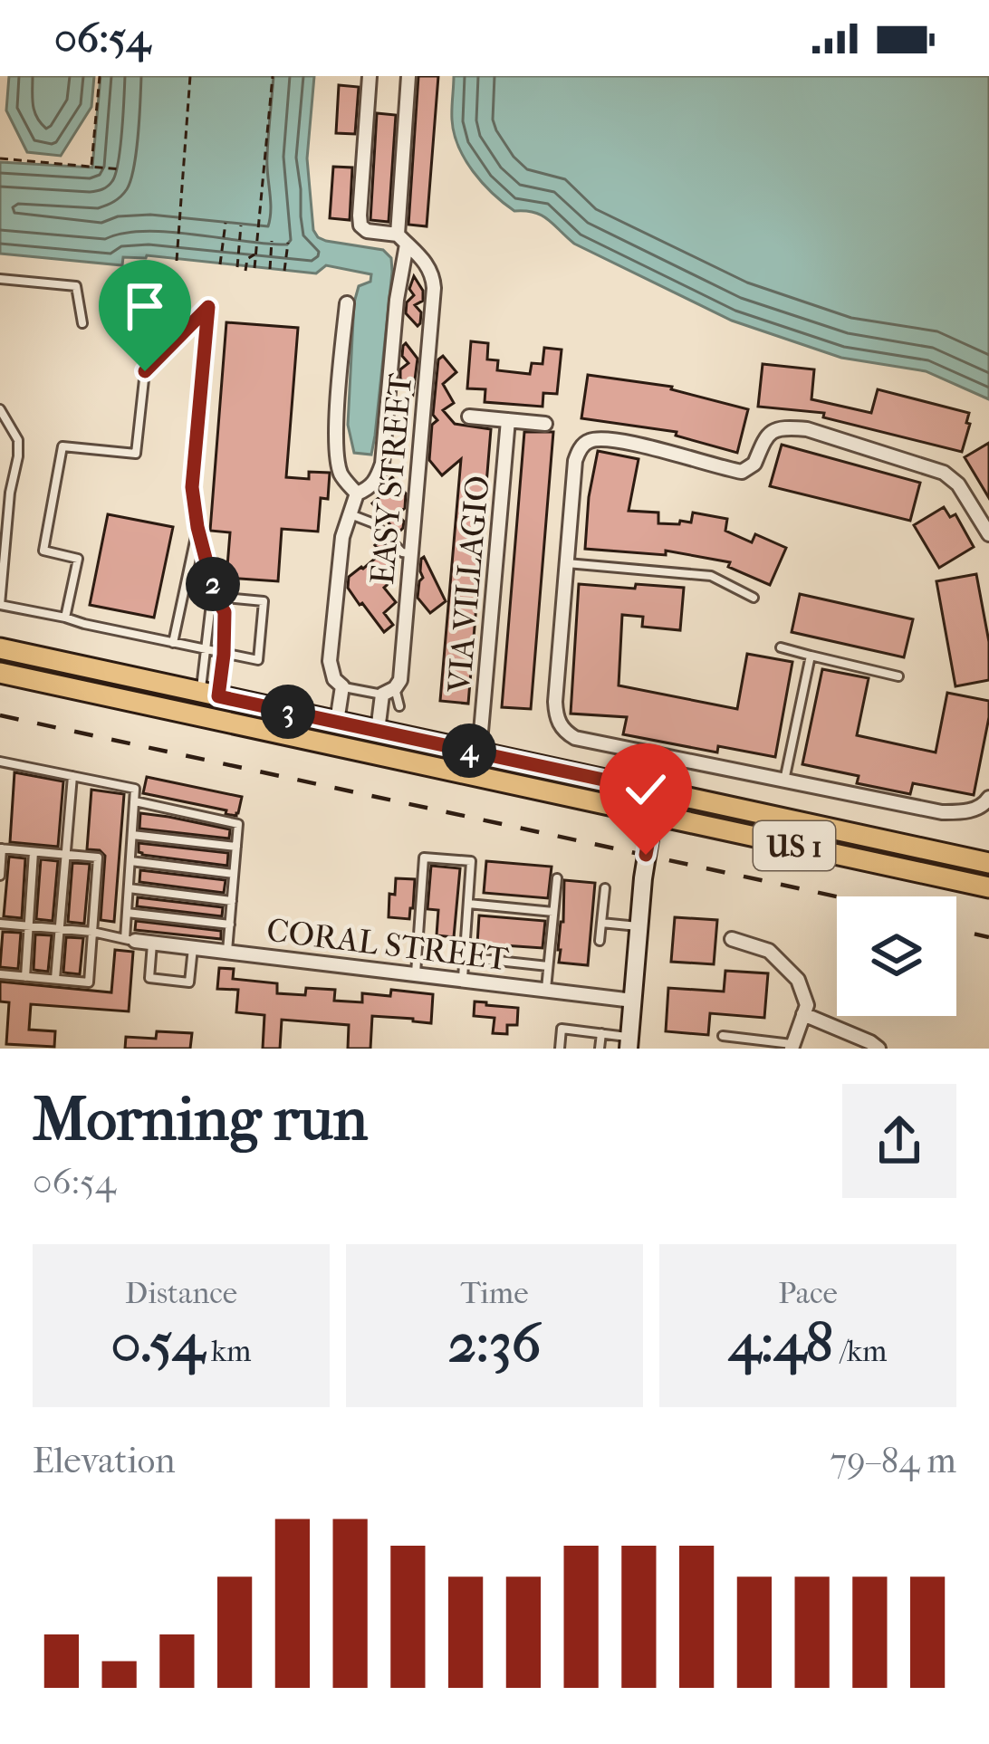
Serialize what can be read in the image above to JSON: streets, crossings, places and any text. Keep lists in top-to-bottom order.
{
  "streets": {
    "main road": ["US 1"],
    "street": ["EASY STREET", "VIA VILLAGIO", "CORAL STREET"]
  },
  "crossings": [
    ["EASY STREET", "US 1"],
    ["VIA VILLAGIO", "US 1"]
  ],
  "page": {
    "status": "06:54",
    "pins": ["2", "3", "4"],
    "heading": ["Morning run", "06:54"],
    "stats": [
      ["Distance", "0.54 km"],
      ["Time", "2:36"],
      ["Pace", "4:48 /km"]
    ],
    "chart": ["Elevation", "79–84 m"]
  }
}
